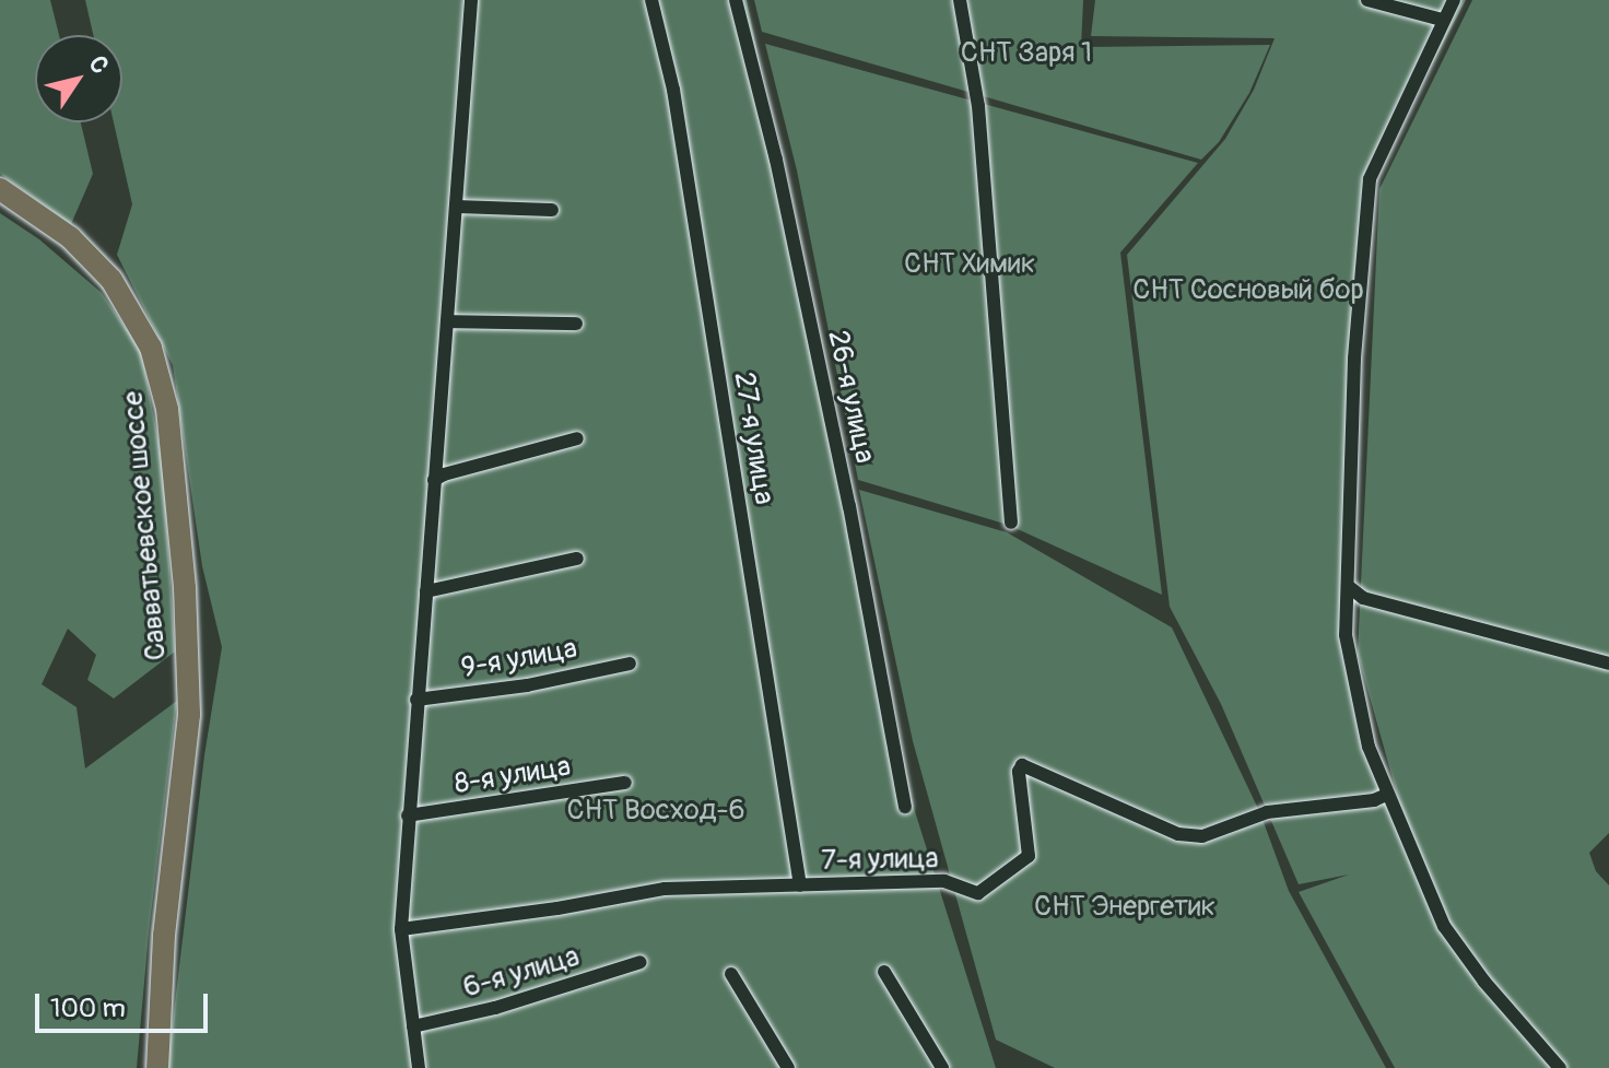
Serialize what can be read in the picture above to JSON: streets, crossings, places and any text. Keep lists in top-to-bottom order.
{
  "streets": {
    "main road": ["Савватьевское шоссе"],
    "street": [
      "26-я улица",
      "27-я улица",
      "9-я улица",
      "8-я улица",
      "7-я улица",
      "6-я улица"
    ]
  },
  "crossings": [
    ["27-я улица", "7-я улица"]
  ],
  "parks": [
    "СНТ Заря 1",
    "СНТ Химик",
    "СНТ Сосновый бор",
    "СНТ Восход-6",
    "СНТ Энергетик"
  ],
  "scale_bar": "100 m",
  "north": "top right"
}
